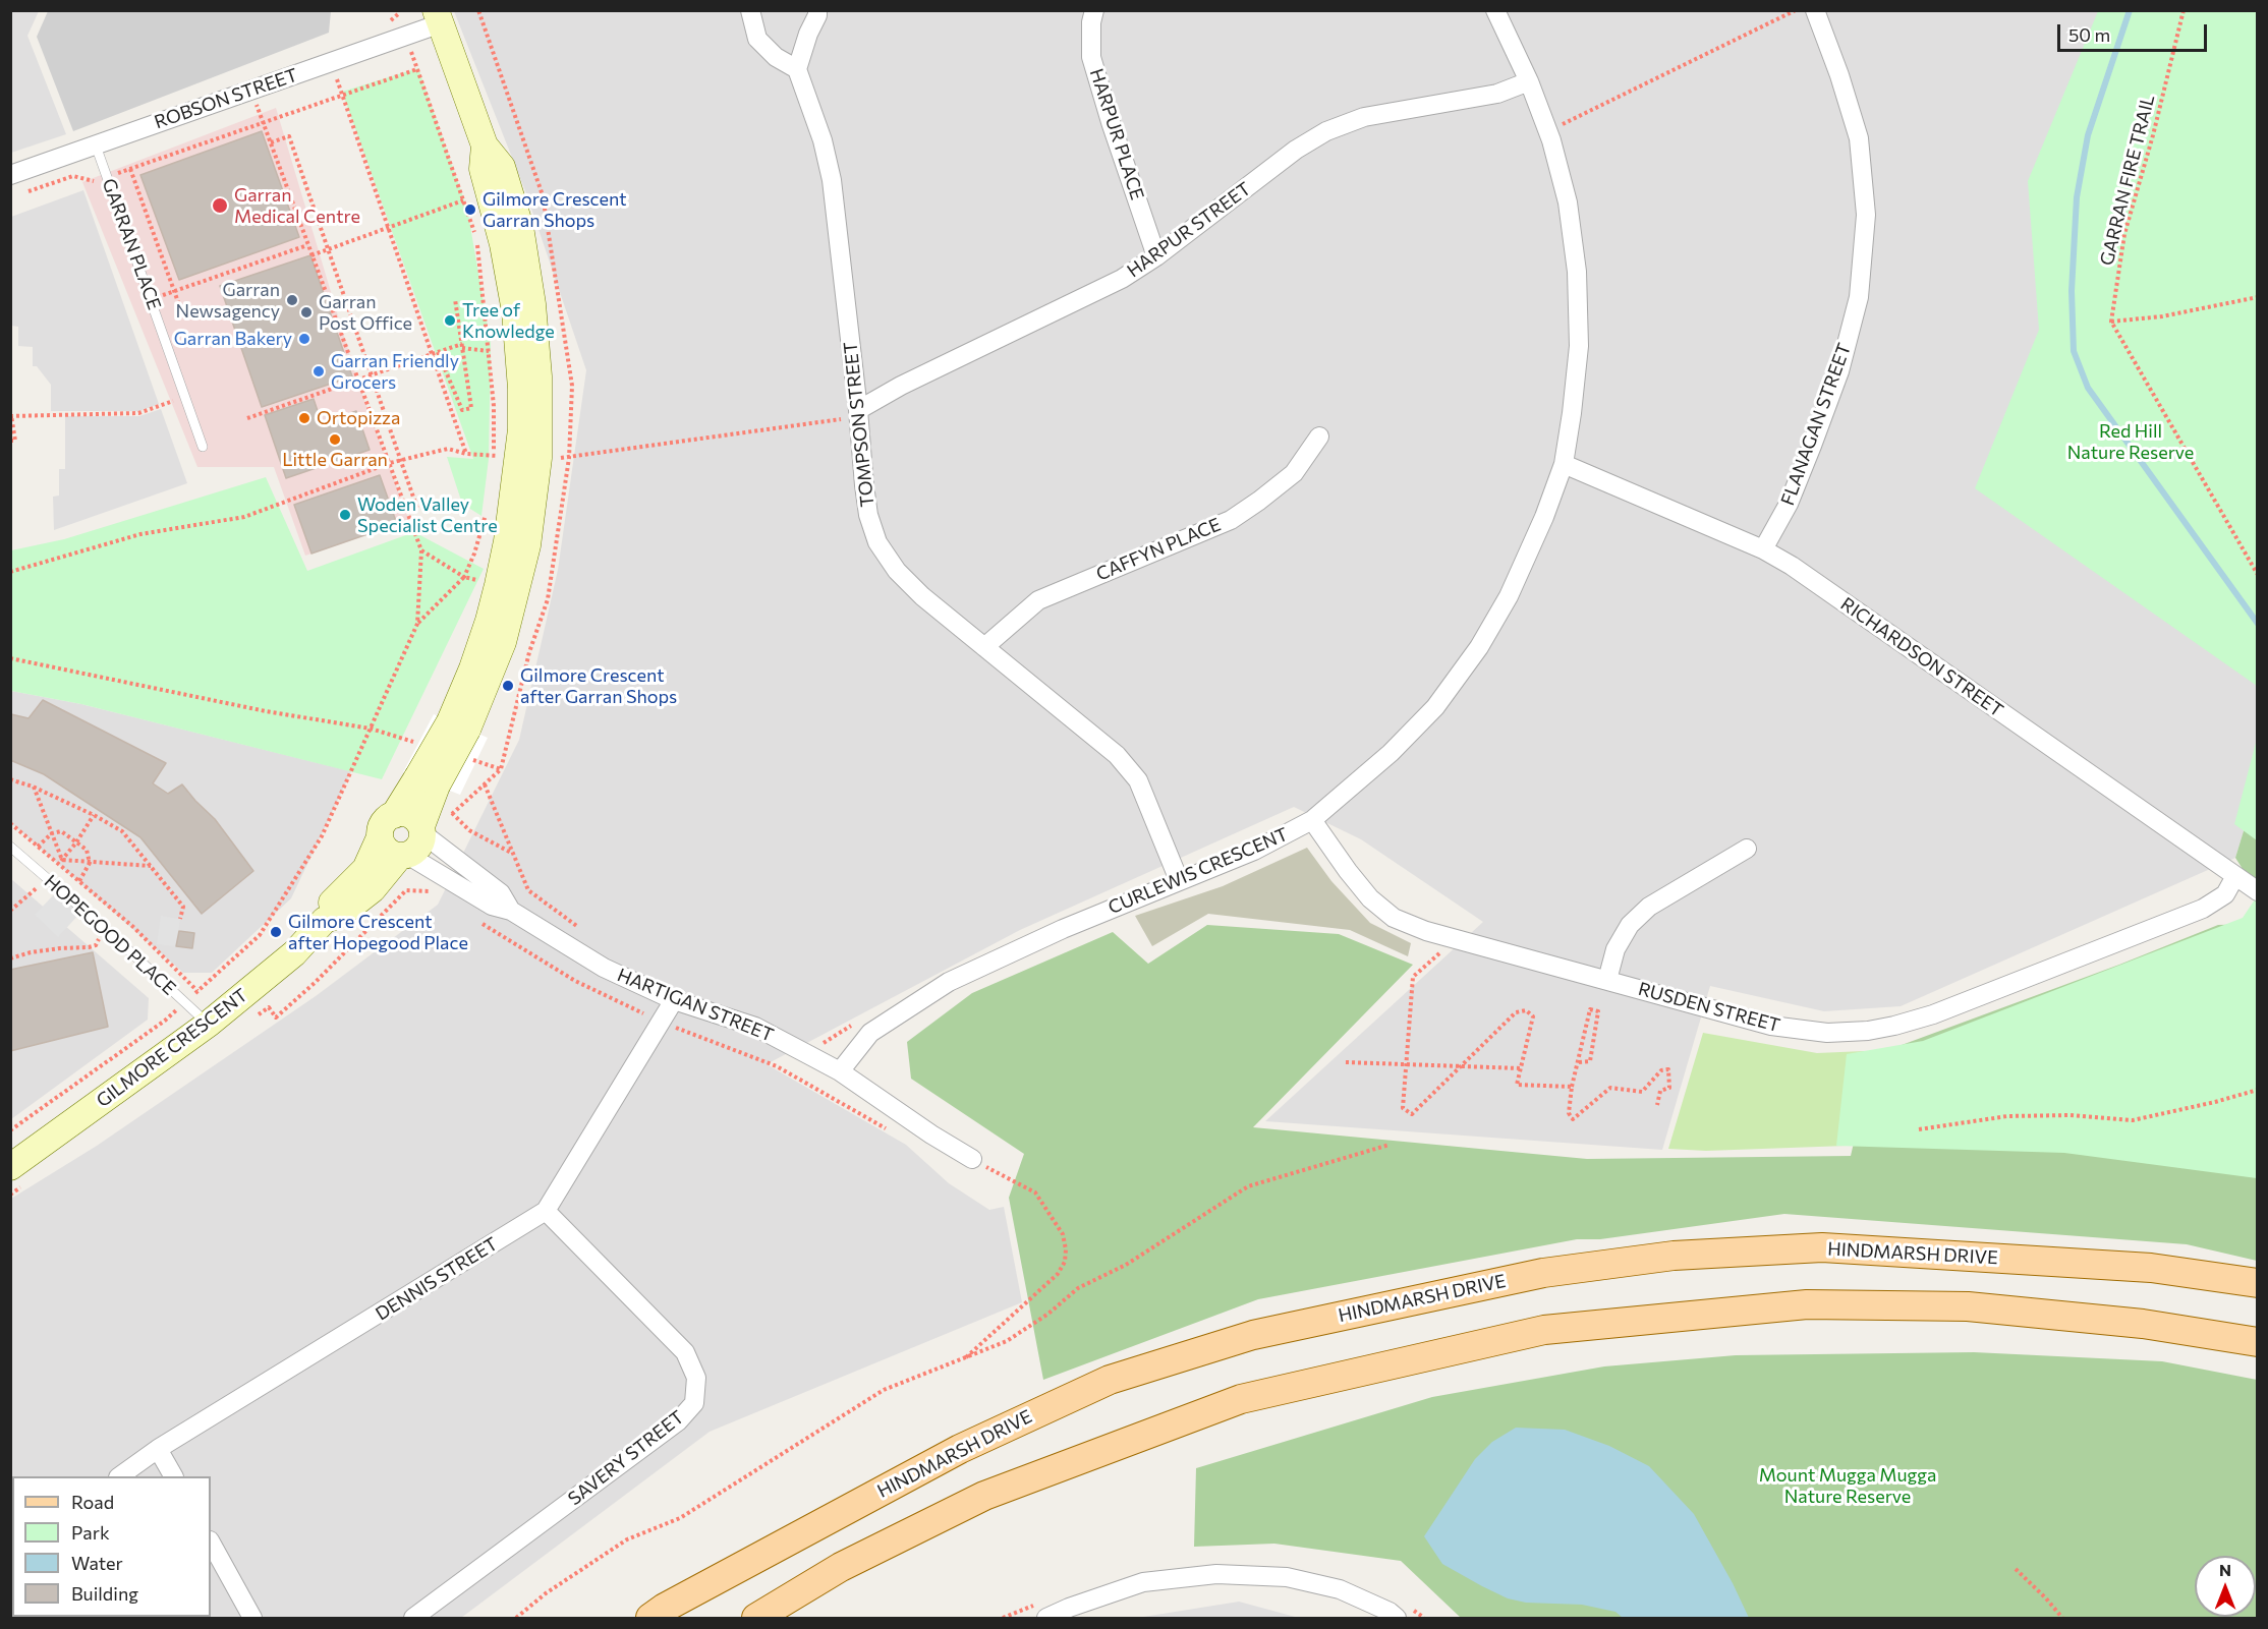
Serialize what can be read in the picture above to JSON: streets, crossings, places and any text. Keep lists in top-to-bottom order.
{
  "streets": {
    "main road": ["HINDMARSH DRIVE"],
    "street": [
      "ROBSON STREET",
      "HARPUR PLACE",
      "HARPUR STREET",
      "TOMPSON STREET",
      "FLANAGAN STREET",
      "CAFFYN PLACE",
      "RICHARDSON STREET",
      "CURLEWIS CRESCENT",
      "HARTIGAN STREET",
      "RUSDEN STREET",
      "GILMORE CRESCENT",
      "DENNIS STREET",
      "SAVERY STREET"
    ],
    "lane": ["GARRAN PLACE", "HOPEGOOD PLACE"],
    "path": ["GARRAN FIRE TRAIL"]
  },
  "crossings": [
    ["ROBSON STREET", "GARRAN PLACE"],
    ["HARPUR PLACE", "HARPUR STREET"],
    ["HARPUR STREET", "TOMPSON STREET"],
    ["HARPUR STREET", "CURLEWIS CRESCENT"],
    ["TOMPSON STREET", "CAFFYN PLACE"],
    ["TOMPSON STREET", "CURLEWIS CRESCENT"],
    ["FLANAGAN STREET", "RICHARDSON STREET"],
    ["RICHARDSON STREET", "CURLEWIS CRESCENT"],
    ["RICHARDSON STREET", "RUSDEN STREET"],
    ["CURLEWIS CRESCENT", "HARTIGAN STREET"],
    ["CURLEWIS CRESCENT", "RUSDEN STREET"],
    ["HOPEGOOD PLACE", "GILMORE CRESCENT"],
    ["HARTIGAN STREET", "GILMORE CRESCENT"],
    ["HARTIGAN STREET", "DENNIS STREET"],
    ["DENNIS STREET", "SAVERY STREET"]
  ],
  "parks": ["Red Hill Nature Reserve", "Mount Mugga Mugga Nature Reserve"],
  "places": [
    "Garran Medical Centre",
    "Gilmore Crescent Garran Shops",
    "Garran Newsagency",
    "Garran Post Office",
    "Tree of Knowledge",
    "Garran Bakery",
    "Garran Friendly Grocers",
    "Ortopizza",
    "Little Garran",
    "Woden Valley Specialist Centre",
    "Gilmore Crescent after Garran Shops",
    "Gilmore Crescent after Hopegood Place"
  ],
  "legend": [
    "Road",
    "Park",
    "Water",
    "Building"
  ],
  "scale_bar": "50 m",
  "north": "top"
}
